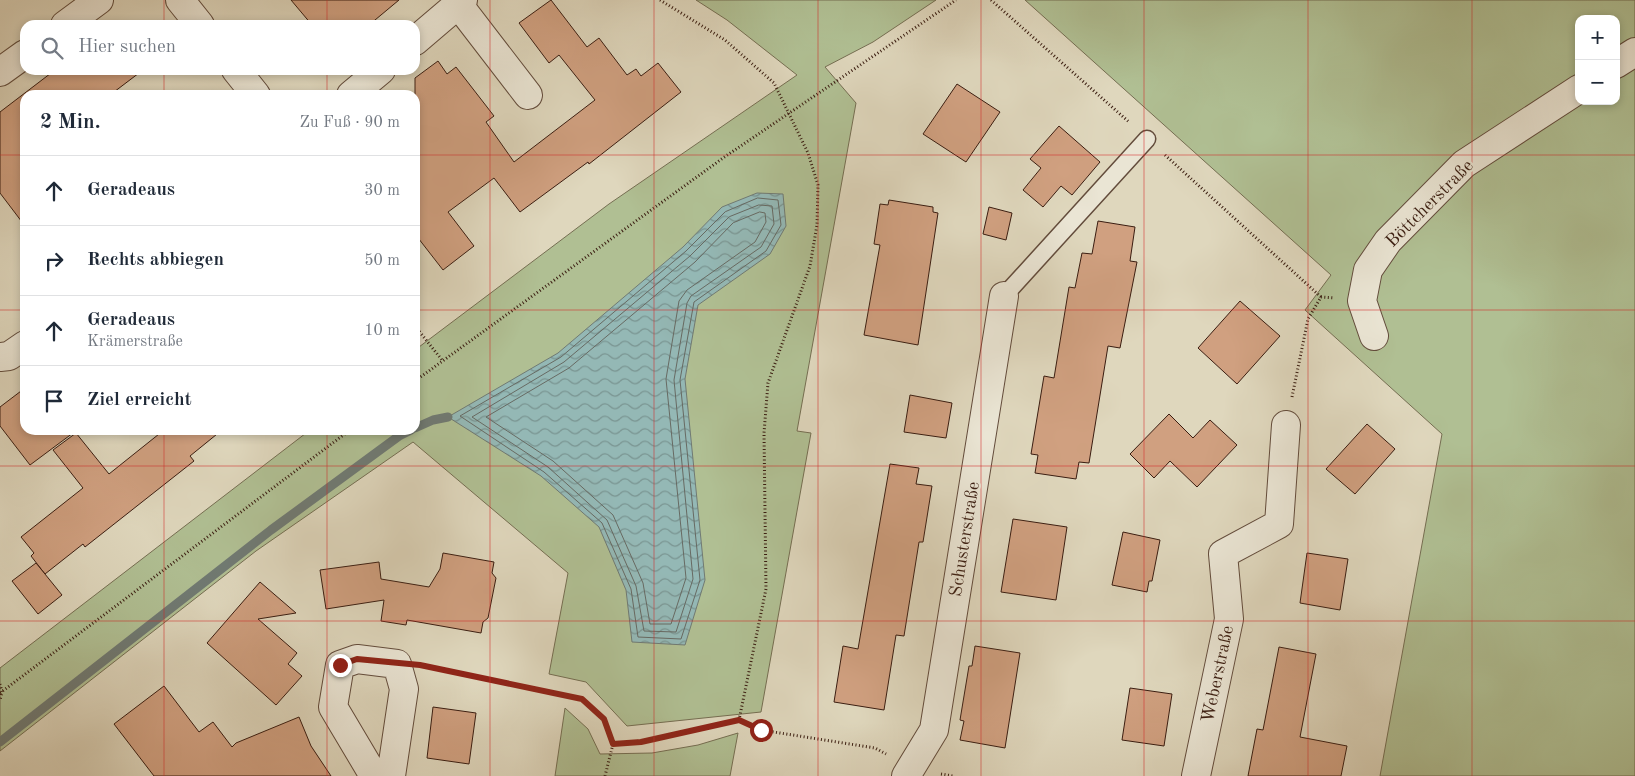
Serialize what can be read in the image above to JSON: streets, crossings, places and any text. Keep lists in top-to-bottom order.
{
  "streets": {
    "street": ["Böttcherstraße", "Schusterstraße", "Weberstraße"]
  },
  "page": {
    "map_buttons": ["+", "−"],
    "search": "Hier suchen",
    "heading": ["2 Min.", "Zu Fuß · 90 m"],
    "list": [
      ["Geradeaus", "30 m"],
      ["Rechts abbiegen", "50 m"],
      ["Geradeaus", "Krämerstraße", "10 m"],
      "Ziel erreicht"
    ]
  }
}
